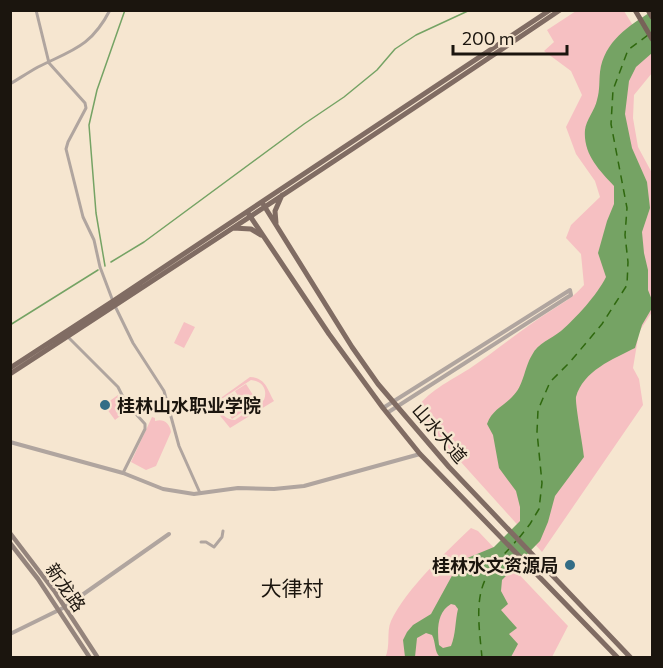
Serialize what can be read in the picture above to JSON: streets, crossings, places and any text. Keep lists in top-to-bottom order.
{
  "streets": {
    "main road": ["山水大道", "新龙路"]
  },
  "districts": ["大律村"],
  "places": ["桂林山水职业学院", "桂林水文资源局"],
  "scale_bar": "200 m"
}
